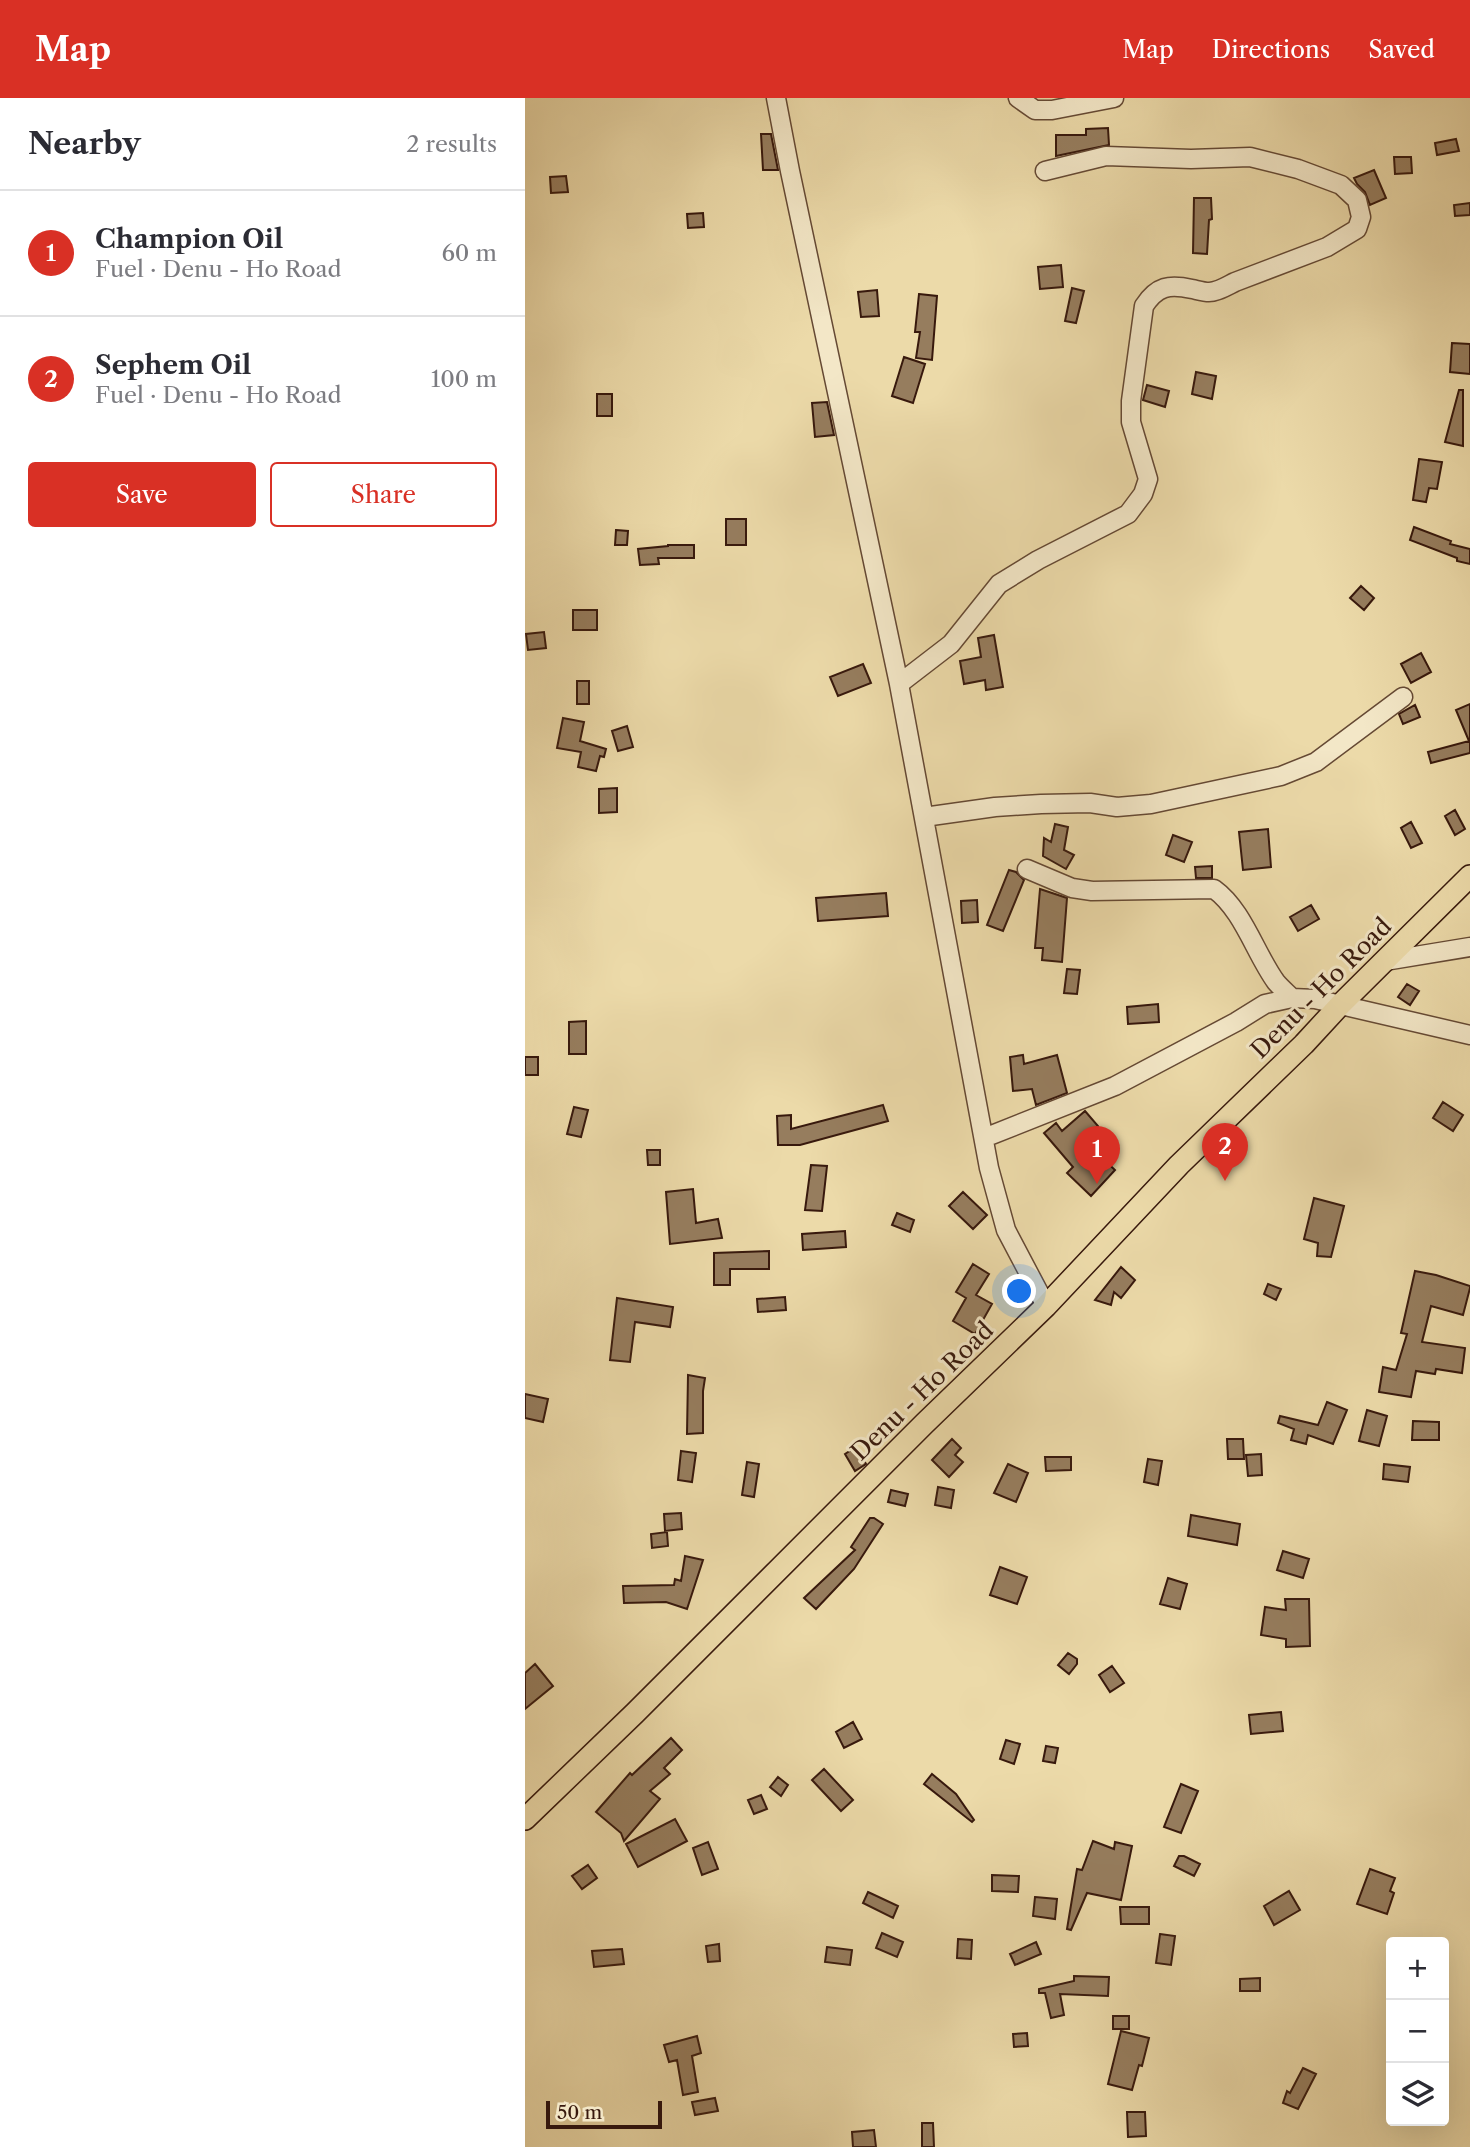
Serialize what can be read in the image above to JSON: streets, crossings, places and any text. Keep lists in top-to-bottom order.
{
  "streets": {
    "main road": ["Denu - Ho Road"]
  },
  "scale_bar": "50 m",
  "page": {
    "header": "Map",
    "nav": ["Map", "Directions", "Saved"],
    "heading": ["Nearby", "2 results"],
    "list": [
      {
        "mark": "1",
        "name": "Champion Oil",
        "note": "Fuel · Denu - Ho Road",
        "value": "60 m"
      },
      {
        "mark": "2",
        "name": "Sephem Oil",
        "note": "Fuel · Denu - Ho Road",
        "value": "100 m"
      }
    ],
    "buttons": ["Save", "Share"],
    "pins": ["2", "1"],
    "map_buttons": ["+", "−"],
    "scale": "50 m"
  }
}
